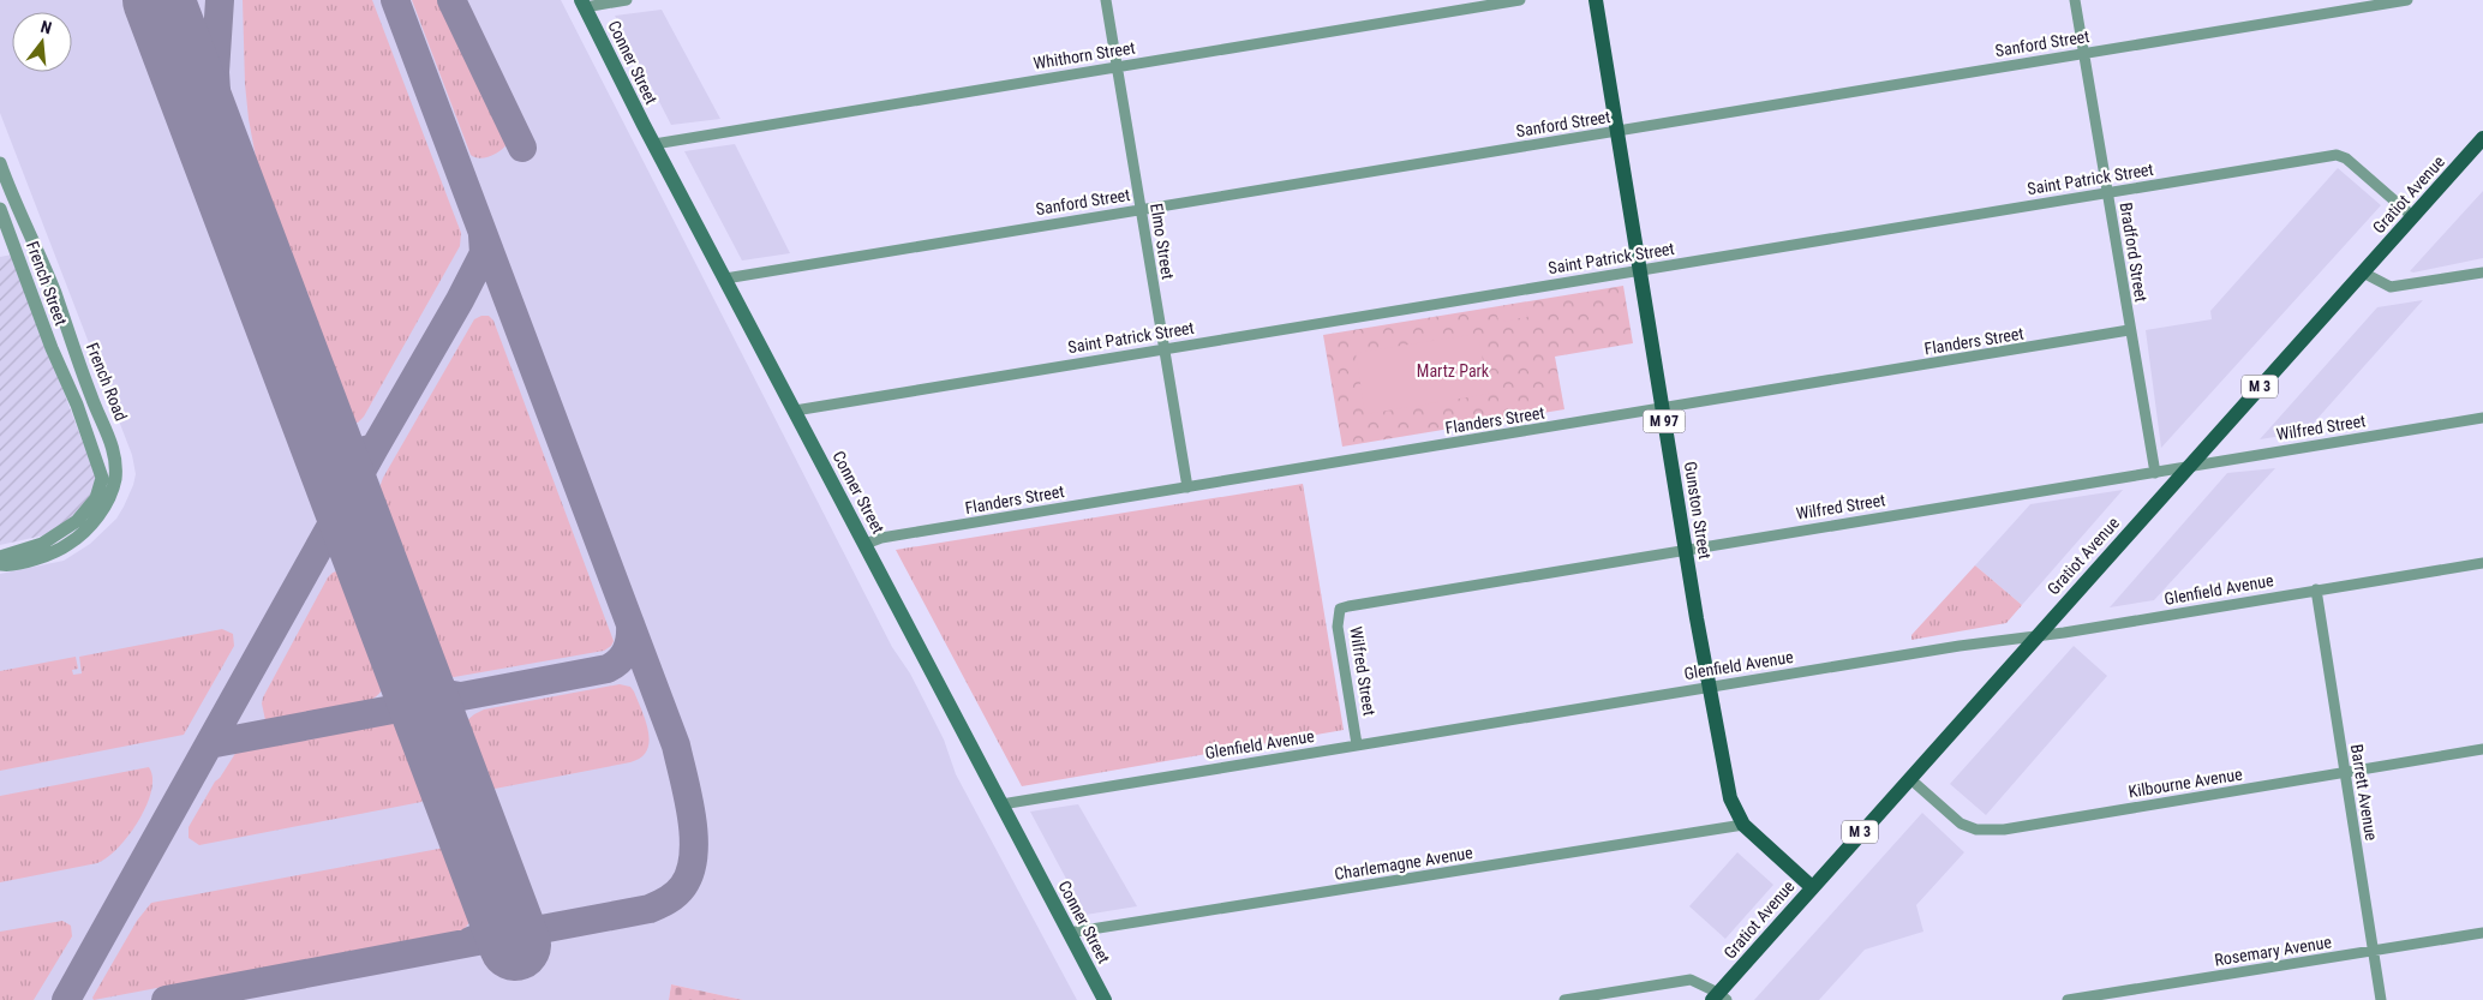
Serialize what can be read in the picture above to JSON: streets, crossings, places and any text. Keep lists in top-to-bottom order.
{
  "streets": {
    "main road": [
      "Conner Street",
      "Gratiot Avenue",
      "M 3",
      "M 97",
      "Gunston Street"
    ],
    "street": [
      "Sanford Street",
      "Whithorn Street",
      "Saint Patrick Street",
      "Elmo Street",
      "Bradford Street",
      "French Street",
      "Flanders Street",
      "French Road",
      "Wilfred Street",
      "Glenfield Avenue",
      "Kilbourne Avenue",
      "Barrett Avenue",
      "Charlemagne Avenue",
      "Rosemary Avenue"
    ]
  },
  "crossings": [
    ["Sanford Street", "Conner Street"],
    ["Sanford Street", "Elmo Street"],
    ["Sanford Street", "Bradford Street"],
    ["Sanford Street", "Gunston Street"],
    ["Whithorn Street", "Conner Street"],
    ["Whithorn Street", "Elmo Street"],
    ["Conner Street", "Saint Patrick Street"],
    ["Conner Street", "Flanders Street"],
    ["Conner Street", "Glenfield Avenue"],
    ["Conner Street", "Charlemagne Avenue"],
    ["Saint Patrick Street", "Gratiot Avenue"],
    ["Saint Patrick Street", "Elmo Street"],
    ["Saint Patrick Street", "Bradford Street"],
    ["Saint Patrick Street", "Gunston Street"],
    ["Gratiot Avenue", "Wilfred Street"],
    ["Gratiot Avenue", "Gunston Street"],
    ["Gratiot Avenue", "Glenfield Avenue"],
    ["Gratiot Avenue", "Kilbourne Avenue"],
    ["Elmo Street", "Flanders Street"],
    ["Bradford Street", "Flanders Street"],
    ["Bradford Street", "Wilfred Street"],
    ["French Street", "French Road"],
    ["Flanders Street", "Gunston Street"],
    ["Wilfred Street", "Gunston Street"],
    ["Wilfred Street", "Glenfield Avenue"],
    ["Gunston Street", "Glenfield Avenue"],
    ["Gunston Street", "Charlemagne Avenue"],
    ["Glenfield Avenue", "Barrett Avenue"],
    ["Kilbourne Avenue", "Barrett Avenue"],
    ["Barrett Avenue", "Rosemary Avenue"]
  ],
  "parks": ["Martz Park"],
  "north": "top"
}
